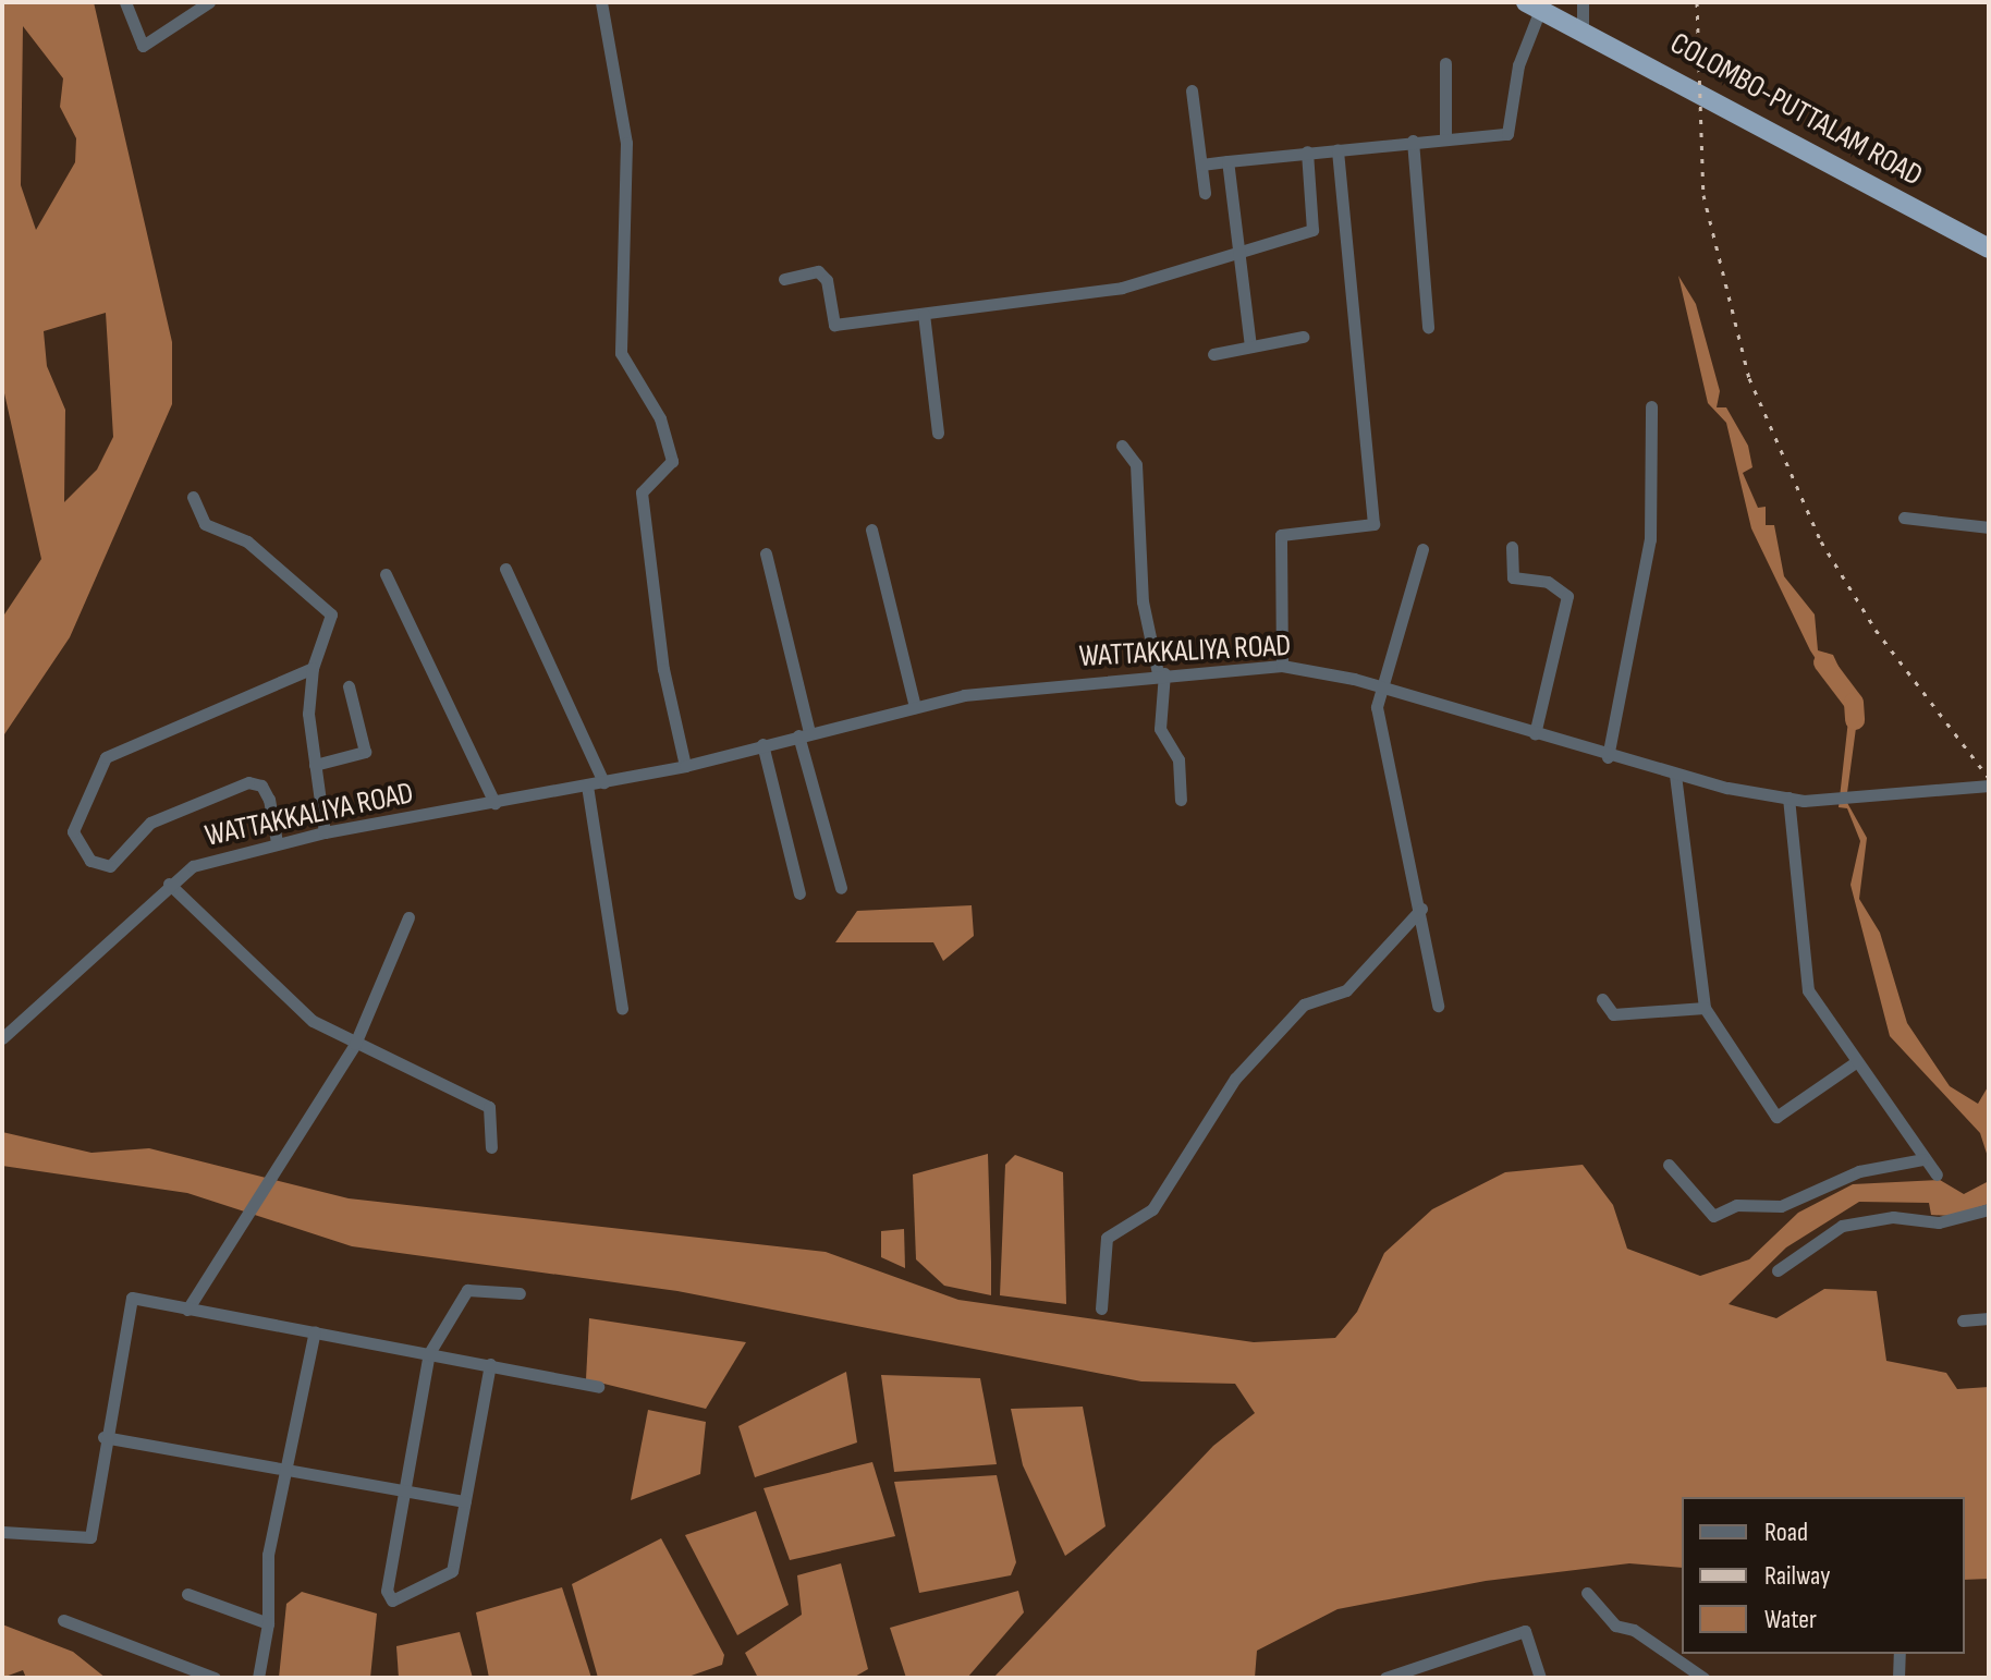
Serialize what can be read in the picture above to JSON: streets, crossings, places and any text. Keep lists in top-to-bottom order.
{
  "streets": {
    "highway": ["COLOMBO-PUTTALAM ROAD"],
    "street": ["WATTAKKALIYA ROAD"]
  },
  "legend": ["Road", "Railway", "Water"]
}
